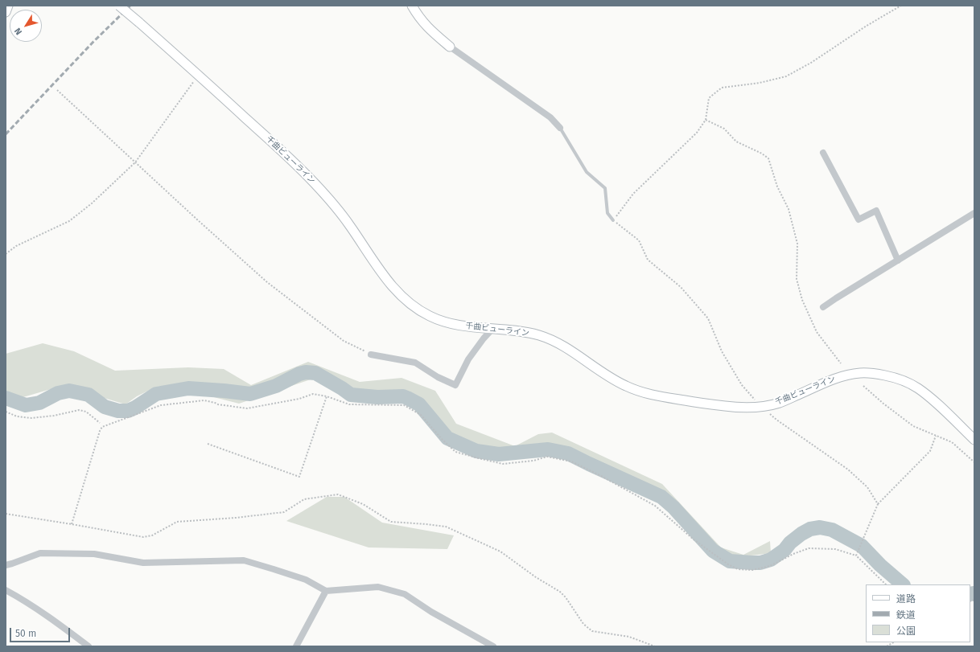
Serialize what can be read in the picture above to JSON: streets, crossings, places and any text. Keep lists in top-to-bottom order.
{
  "streets": {
    "street": ["千曲ビューライン"]
  },
  "legend": ["道路", "鉄道", "公園"],
  "scale_bar": "50 m",
  "north": "bottom left"
}
